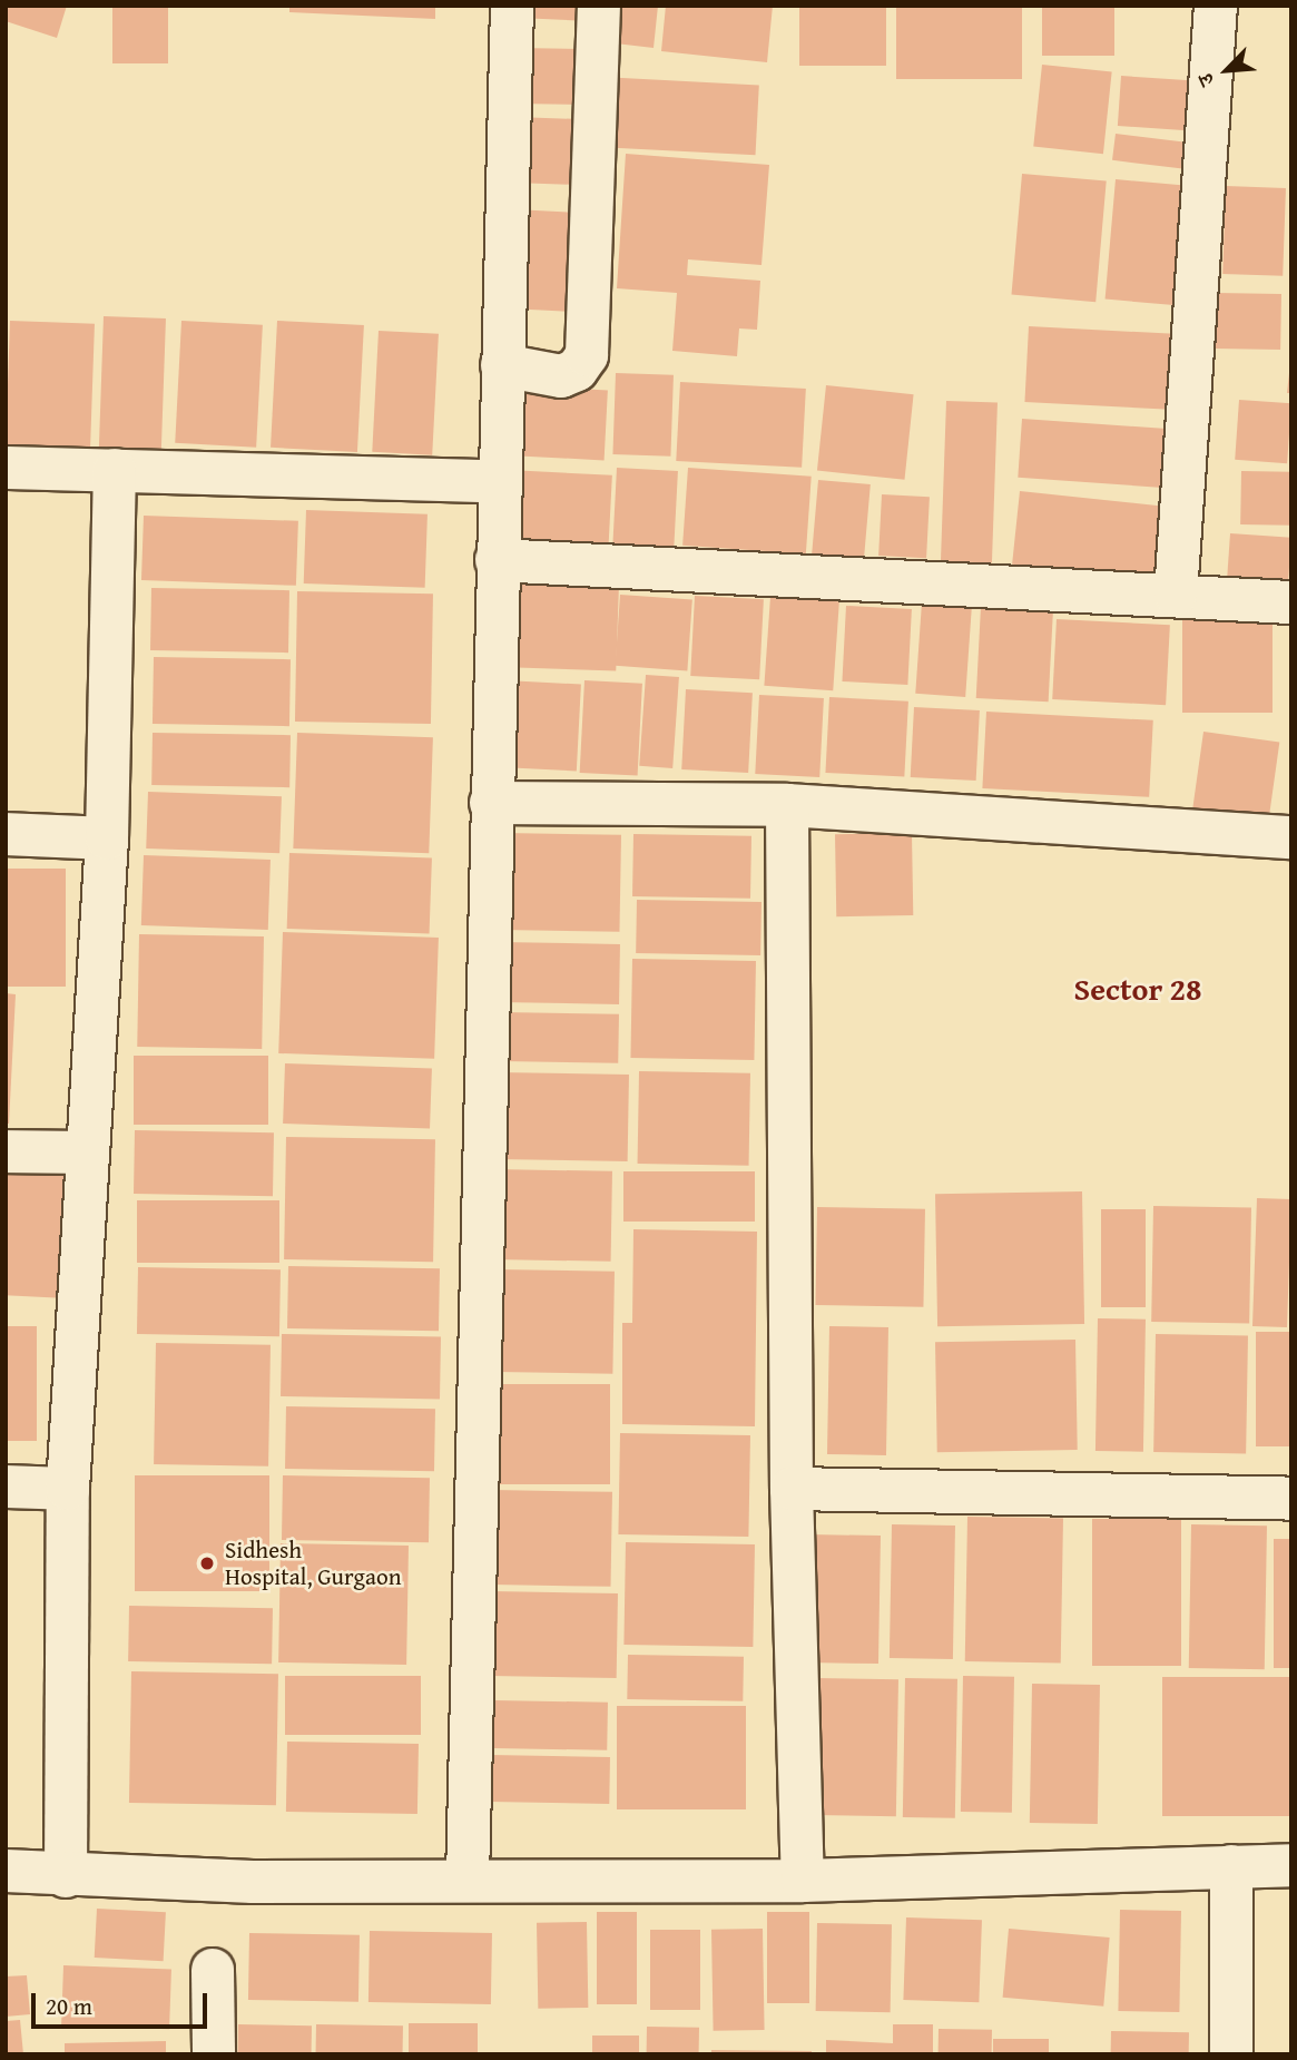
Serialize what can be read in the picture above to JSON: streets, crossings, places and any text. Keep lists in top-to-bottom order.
{
  "districts": ["Sector 28"],
  "places": ["Sidhesh Hospital, Gurgaon"],
  "scale_bar": "20 m",
  "north": "bottom left"
}
